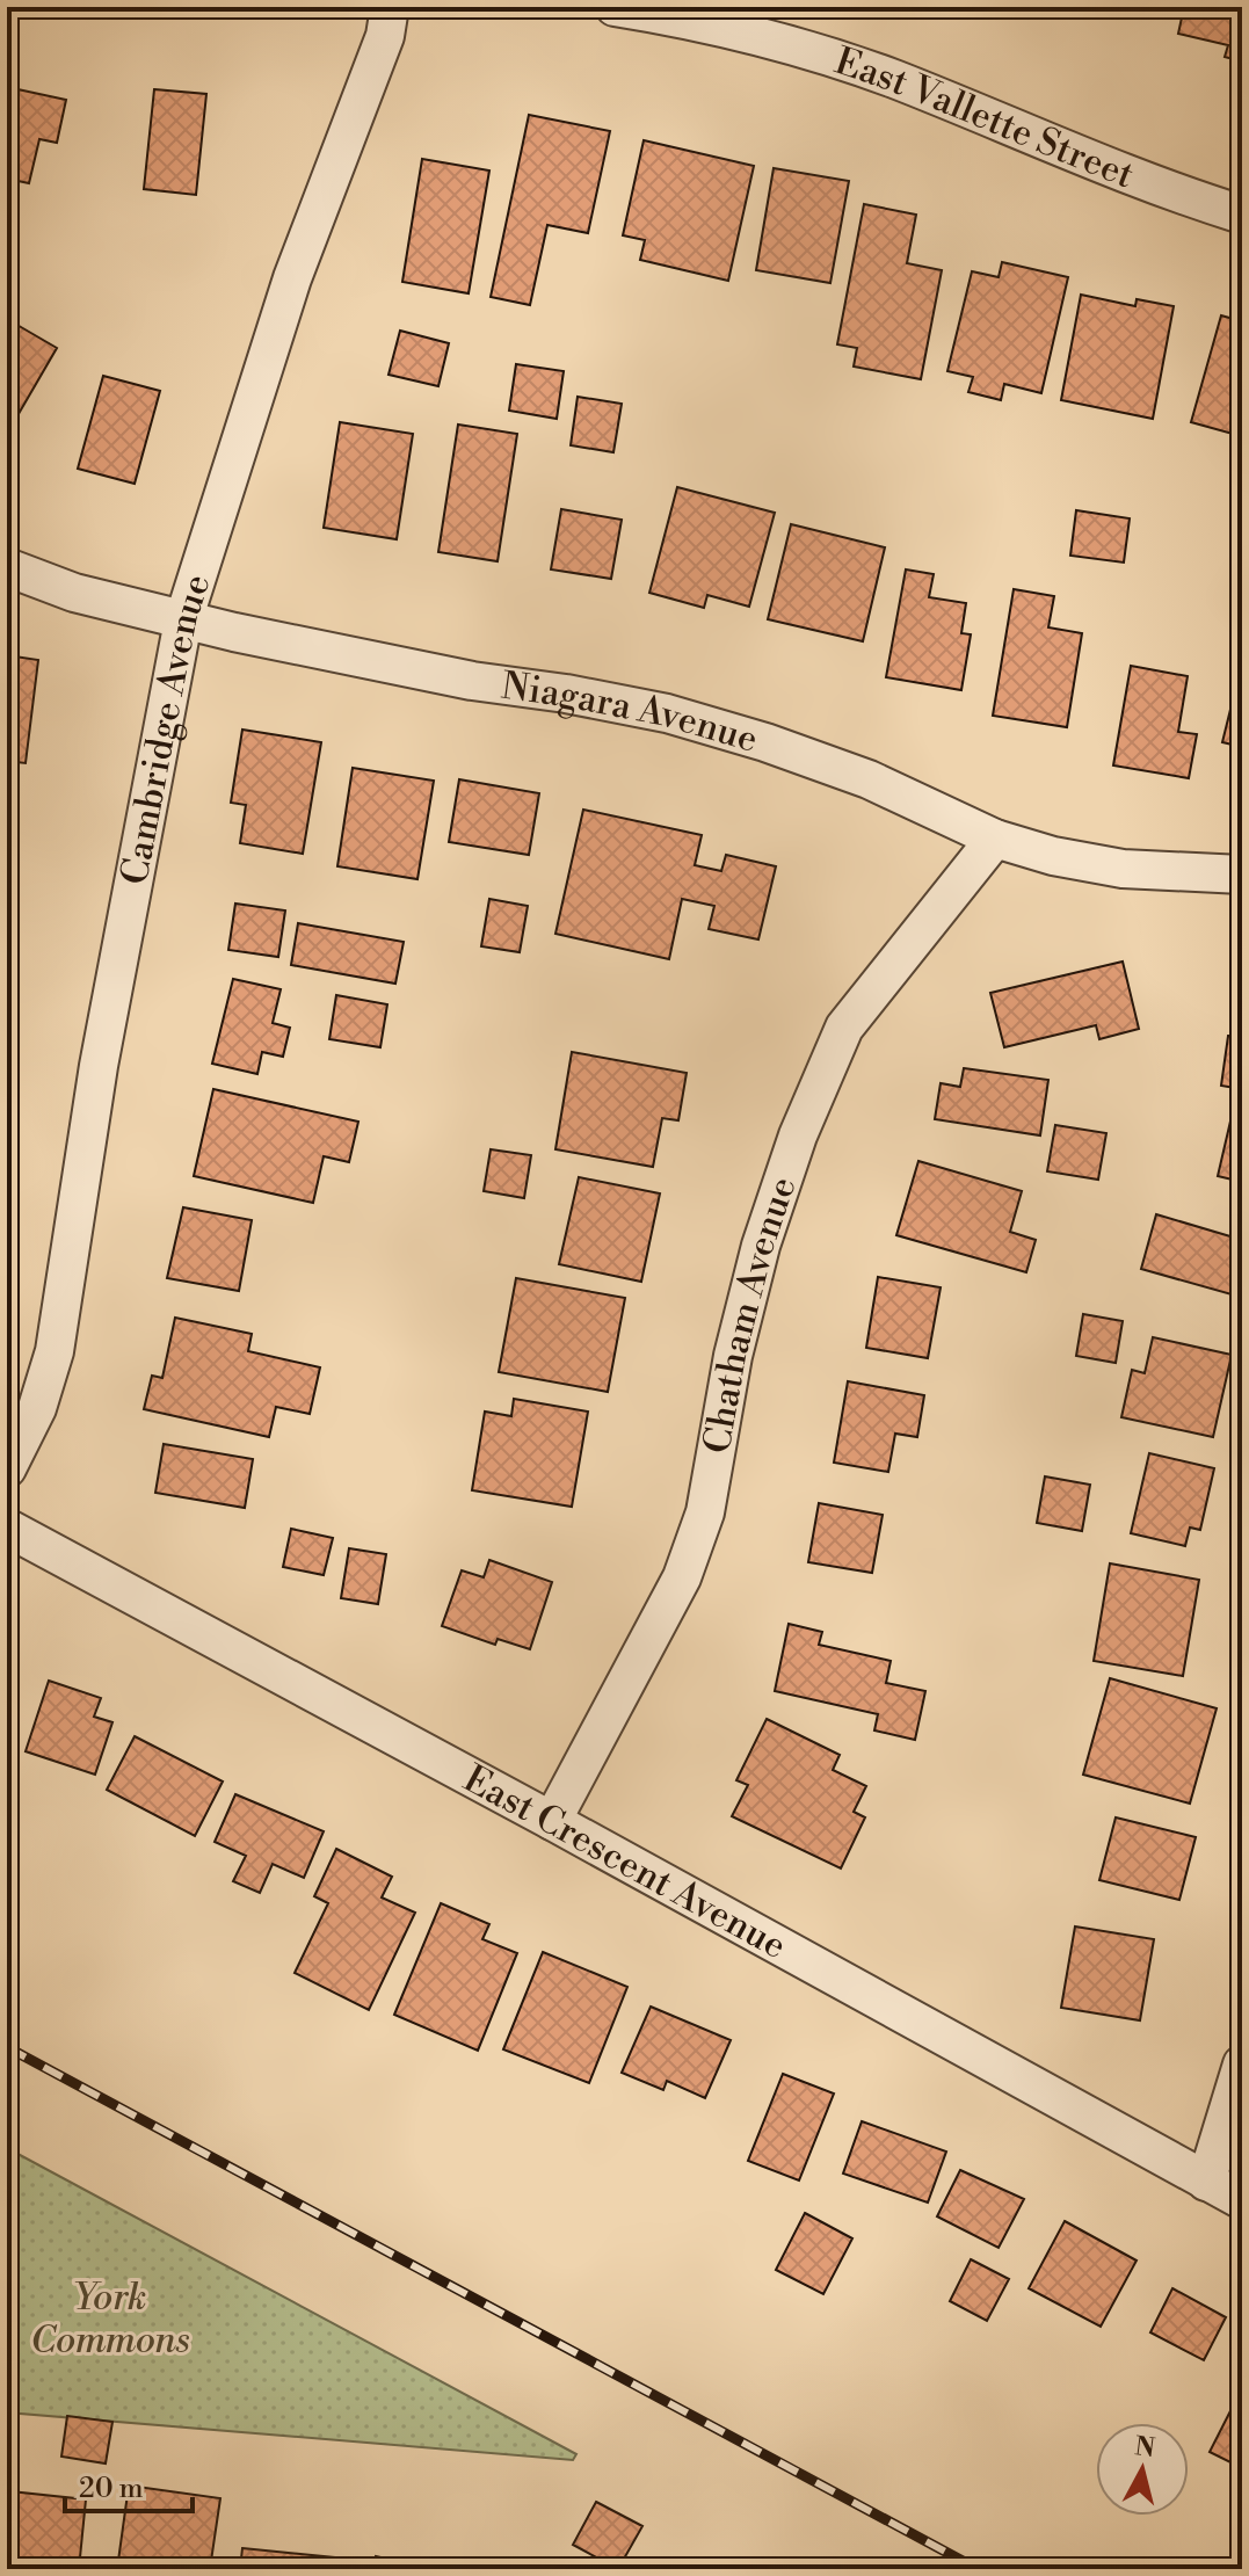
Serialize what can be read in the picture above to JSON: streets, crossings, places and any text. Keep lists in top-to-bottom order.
{
  "streets": {
    "street": [
      "East Vallette Street",
      "Niagara Avenue",
      "Cambridge Avenue",
      "Chatham Avenue",
      "East Crescent Avenue"
    ]
  },
  "crossings": [
    ["Niagara Avenue", "Cambridge Avenue"],
    ["Niagara Avenue", "Chatham Avenue"],
    ["Chatham Avenue", "East Crescent Avenue"]
  ],
  "parks": ["York Commons"],
  "scale_bar": "20 m",
  "north": "top"
}
